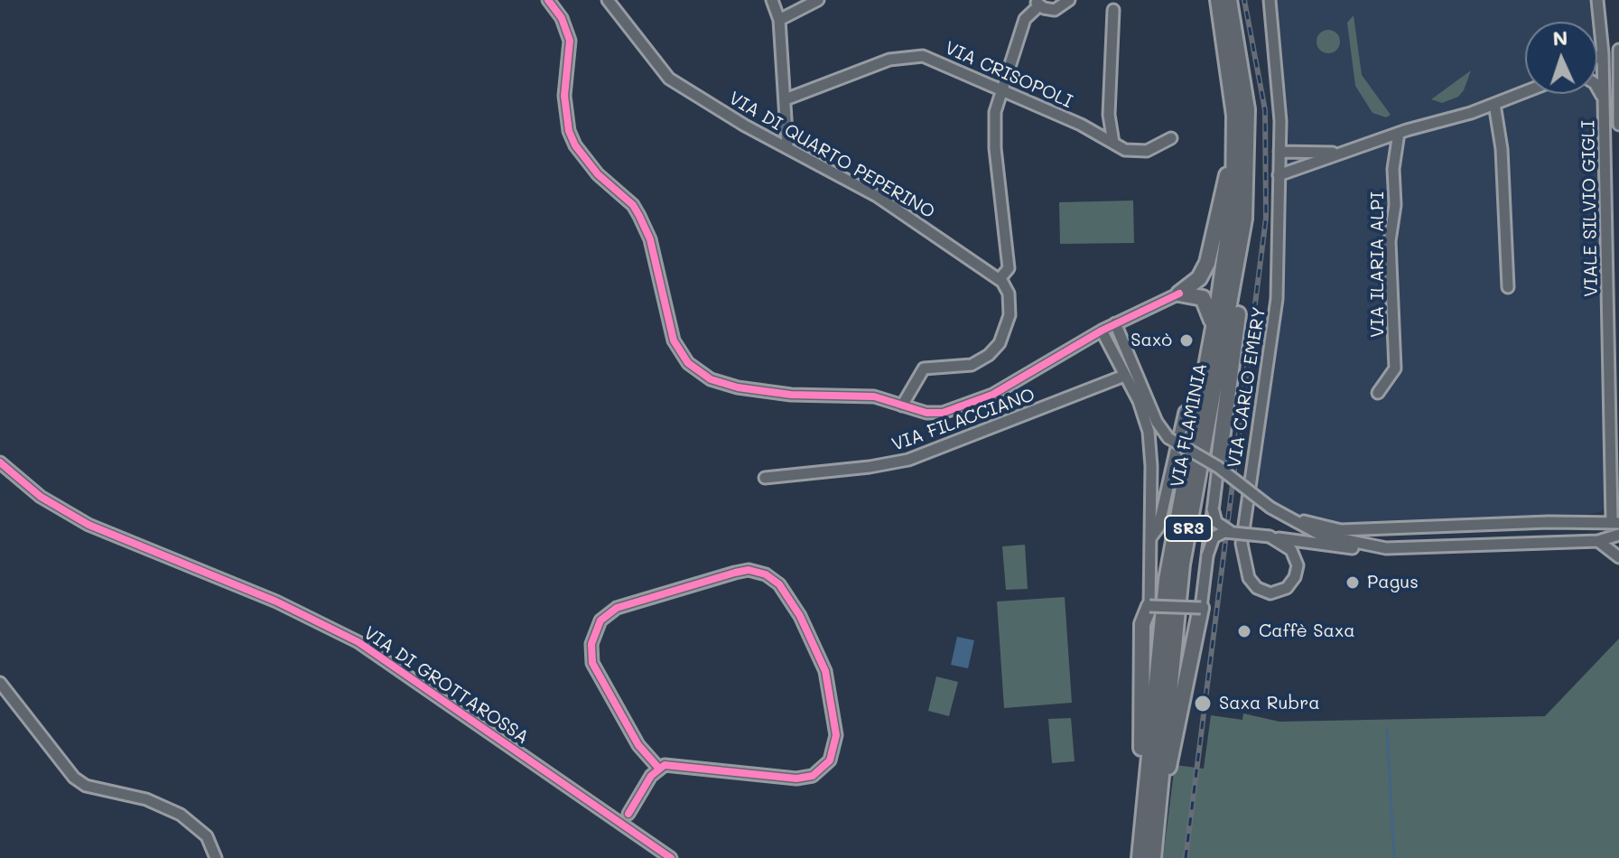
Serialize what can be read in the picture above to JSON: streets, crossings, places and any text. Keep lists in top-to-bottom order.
{
  "streets": {
    "highway": ["VIA FLAMINIA", "SR3"],
    "street": [
      "VIA CRISOPOLI",
      "VIA DI QUARTO PEPERINO",
      "VIALE SILVIO GIGLI",
      "VIA ILARIA ALPI",
      "VIA CARLO EMERY",
      "VIA FILACCIANO",
      "VIA DI GROTTAROSSA"
    ]
  },
  "places": [
    "Saxò",
    "Pagus",
    "Caffè Saxa",
    "Saxa Rubra"
  ],
  "north": "top"
}
